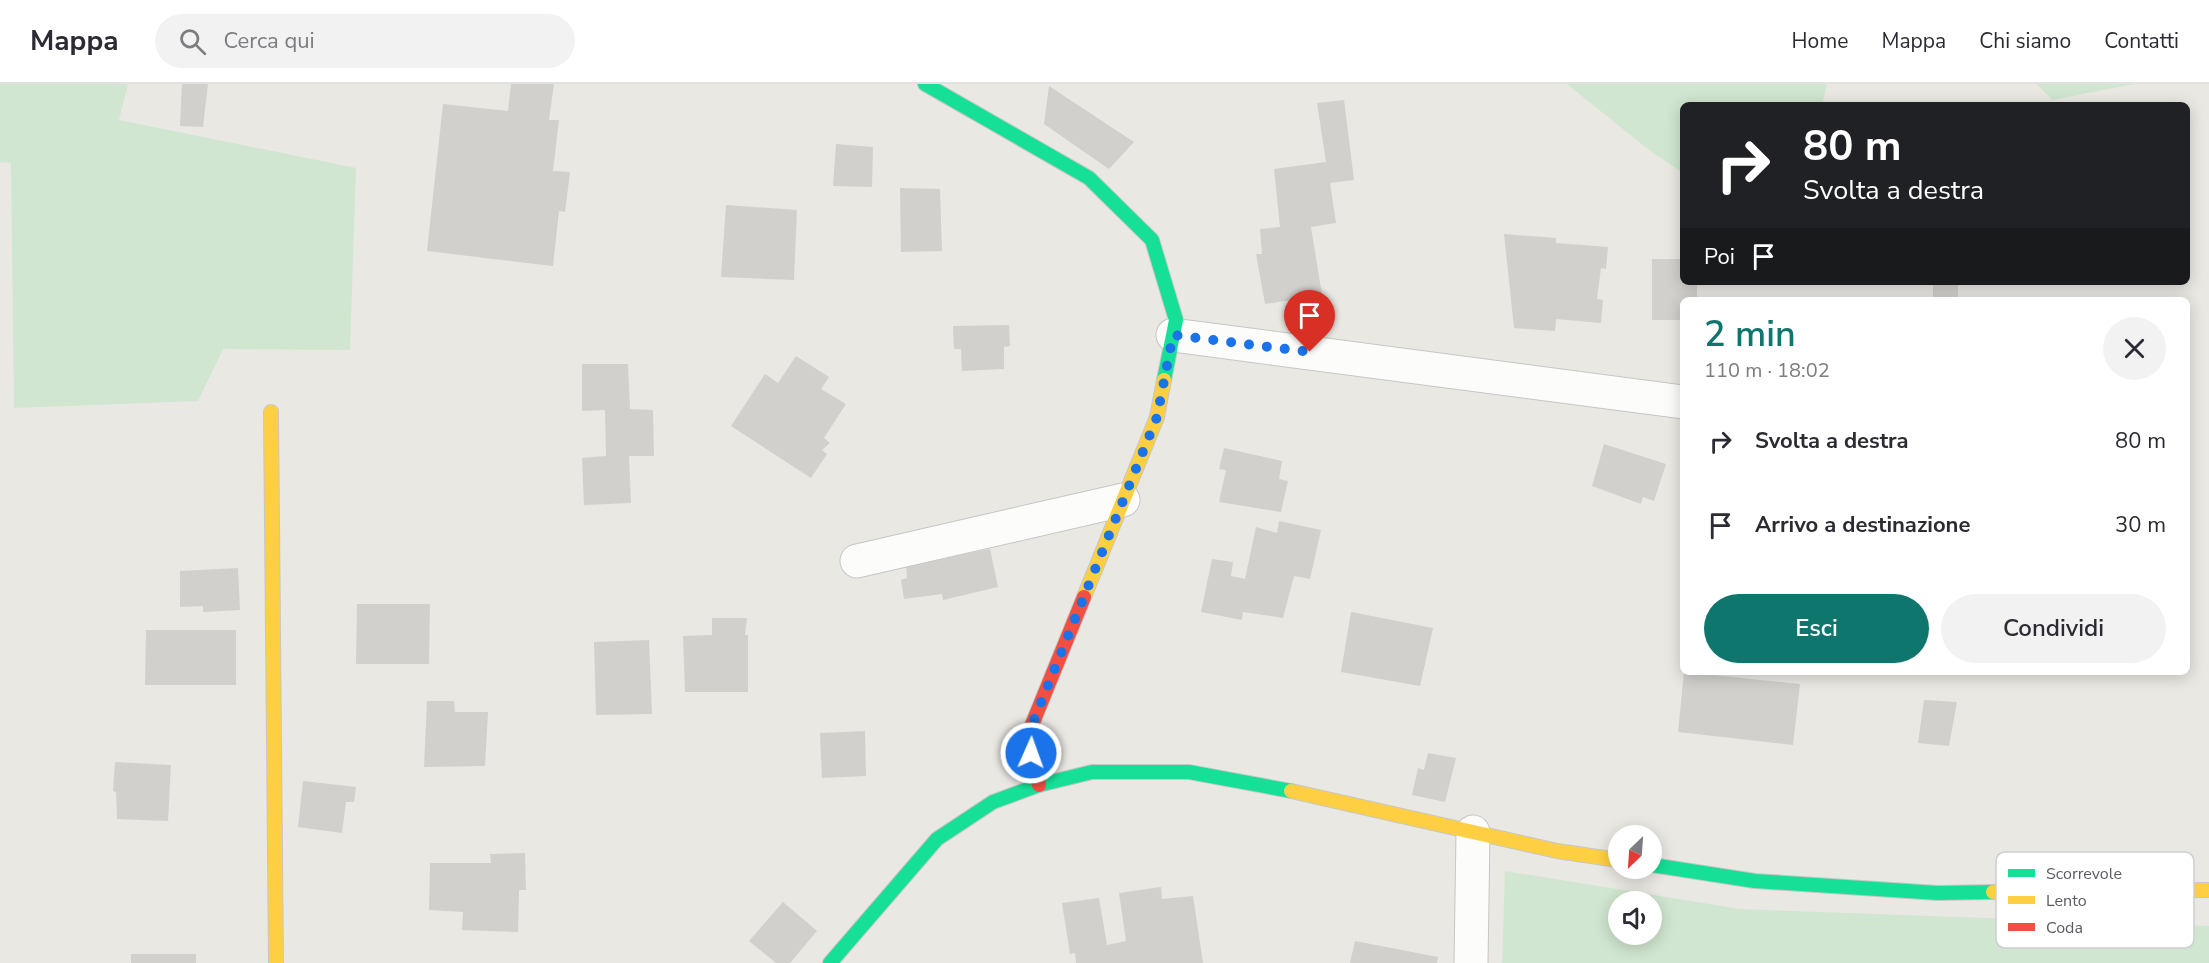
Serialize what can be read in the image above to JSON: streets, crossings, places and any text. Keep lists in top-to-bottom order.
{
  "legend": ["Scorrevole", "Lento", "Coda"],
  "north": "bottom left",
  "page": {
    "header": "Mappa",
    "search": "Cerca qui",
    "nav": [
      "Home",
      "Mappa",
      "Chi siamo",
      "Contatti"
    ],
    "turn": ["80 m", "Svolta a destra"],
    "then": "Poi",
    "heading": ["2 min", "110 m · 18:02"],
    "list": [
      {
        "name": "Svolta a destra",
        "value": "80 m"
      },
      {
        "name": "Arrivo a destinazione",
        "value": "30 m"
      }
    ],
    "buttons": ["Esci", "Condividi"]
  }
}
